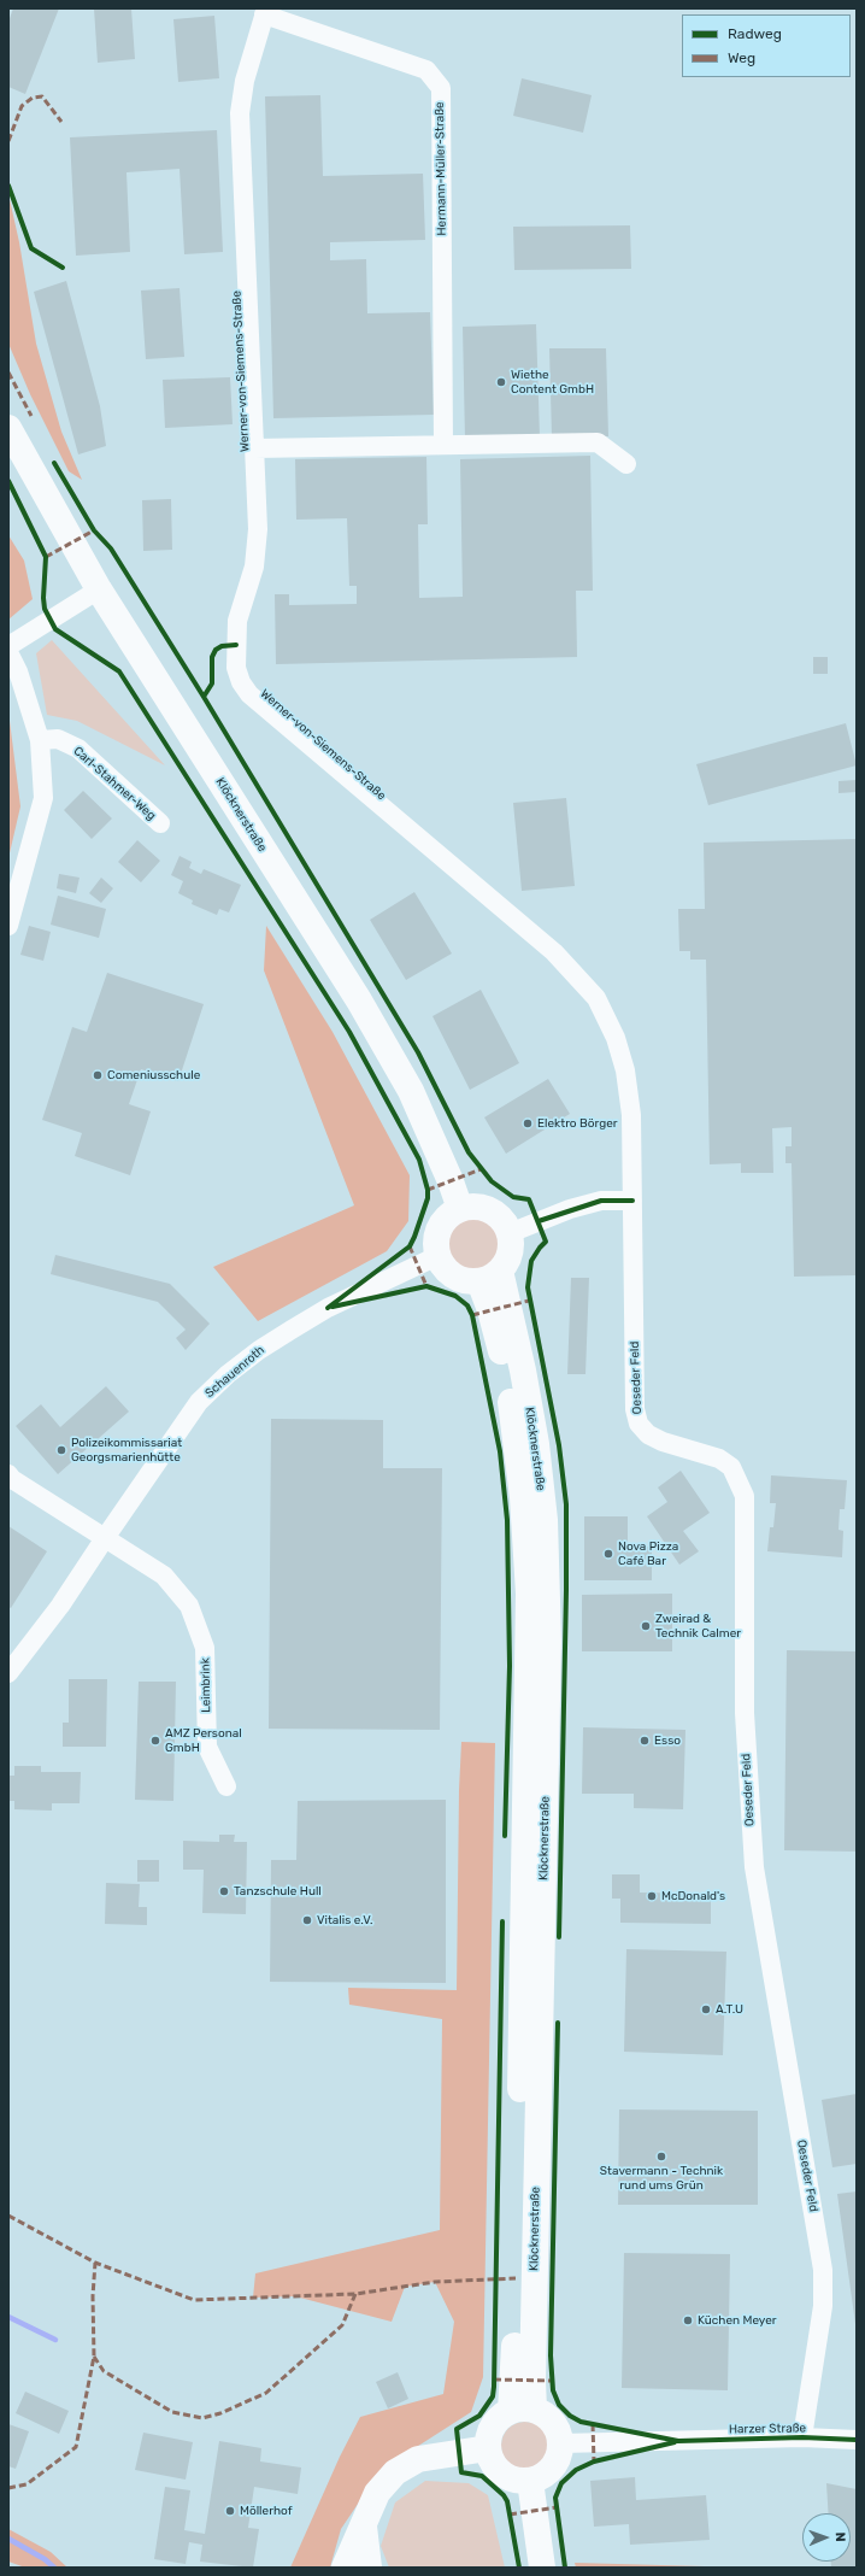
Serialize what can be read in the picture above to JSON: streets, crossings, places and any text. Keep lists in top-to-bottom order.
{
  "streets": {
    "main road": ["Klöcknerstraße"],
    "street": [
      "Hermann-Müller-Straße",
      "Werner-von-Siemens-Straße",
      "Carl-Stahmer-Weg",
      "Schauenroth",
      "Oeseder Feld",
      "Leimbrink",
      "Harzer Straße"
    ]
  },
  "crossings": [
    ["Hermann-Müller-Straße", "Werner-von-Siemens-Straße"],
    ["Werner-von-Siemens-Straße", "Oeseder Feld"],
    ["Klöcknerstraße", "Schauenroth"],
    ["Klöcknerstraße", "Harzer Straße"],
    ["Schauenroth", "Leimbrink"],
    ["Oeseder Feld", "Harzer Straße"]
  ],
  "places": [
    "Wiethe Content GmbH",
    "Comeniusschule",
    "Elektro Börger",
    "Polizeikommissariat Georgsmarienhütte",
    "Nova Pizza Café Bar",
    "Zweirad & Technik Calmer",
    "AMZ Personal GmbH",
    "Esso",
    "Tanzschule Hull",
    "McDonald's",
    "Vitalis e.V.",
    "A.T.U",
    "Stavermann - Technik rund ums Grün",
    "Küchen Meyer",
    "Möllerhof"
  ],
  "legend": ["Radweg", "Weg"],
  "north": "right"
}
